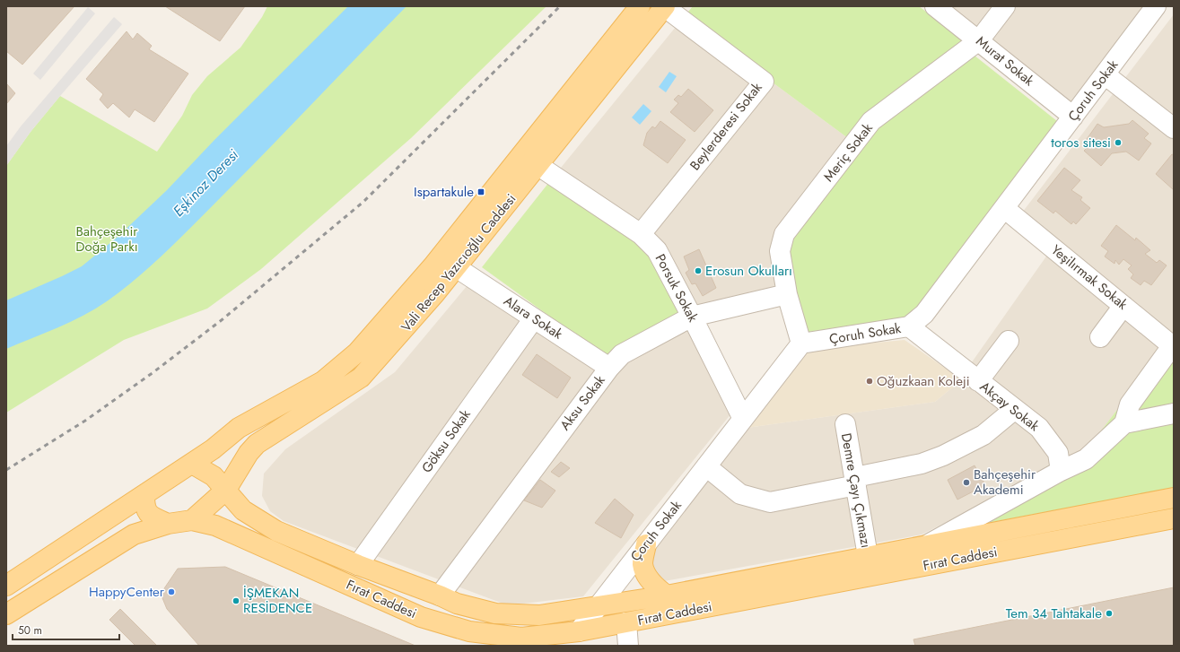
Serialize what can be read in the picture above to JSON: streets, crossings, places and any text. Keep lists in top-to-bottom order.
{
  "streets": {
    "main road": ["Vali Recep Yazıcıoğlu Caddesi", "Fırat Caddesi"],
    "street": [
      "Murat Sokak",
      "Çoruh Sokak",
      "Beylerderesi Sokak",
      "Meriç Sokak",
      "Yeşilırmak Sokak",
      "Porsuk Sokak",
      "Alara Sokak",
      "Aksu Sokak",
      "Akçay Sokak",
      "Göksu Sokak",
      "Demre Çayı Çıkmazı"
    ]
  },
  "crossings": [
    ["Murat Sokak", "Çoruh Sokak"],
    ["Murat Sokak", "Meriç Sokak"],
    ["Çoruh Sokak", "Meriç Sokak"],
    ["Çoruh Sokak", "Yeşilırmak Sokak"],
    ["Çoruh Sokak", "Porsuk Sokak"],
    ["Çoruh Sokak", "Akçay Sokak"],
    ["Çoruh Sokak", "Fırat Caddesi"],
    ["Beylerderesi Sokak", "Vali Recep Yazıcıoğlu Caddesi"],
    ["Beylerderesi Sokak", "Porsuk Sokak"],
    ["Meriç Sokak", "Aksu Sokak"],
    ["Vali Recep Yazıcıoğlu Caddesi", "Porsuk Sokak"],
    ["Vali Recep Yazıcıoğlu Caddesi", "Alara Sokak"],
    ["Vali Recep Yazıcıoğlu Caddesi", "Fırat Caddesi"],
    ["Porsuk Sokak", "Aksu Sokak"],
    ["Alara Sokak", "Aksu Sokak"],
    ["Alara Sokak", "Göksu Sokak"],
    ["Aksu Sokak", "Fırat Caddesi"],
    ["Göksu Sokak", "Fırat Caddesi"],
    ["Demre Çayı Çıkmazı", "Fırat Caddesi"]
  ],
  "water": ["Eşkinoz Deresi"],
  "parks": ["Bahçeşehir Doğa Parkı"],
  "places": {
    "other": [
      "toros sitesi",
      "Erosun Okulları",
      "Oğuzkaan Koleji",
      "Bahçeşehir Akademi",
      "HappyCenter",
      "İŞMEKAN RESİDENCE",
      "Tem 34 Tahtakale"
    ],
    "transit": ["Ispartakule"]
  },
  "scale_bar": "50 m"
}
